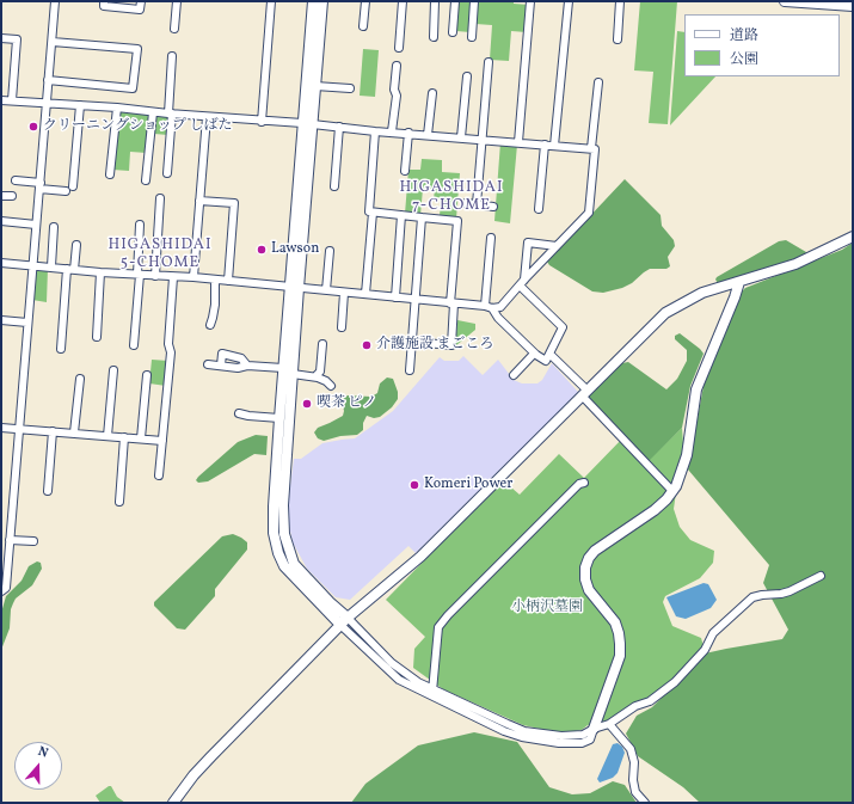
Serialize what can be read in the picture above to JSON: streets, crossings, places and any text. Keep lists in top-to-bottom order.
{
  "districts": ["HIGASHIDAI 7-CHOME", "HIGASHIDAI 5-CHOME"],
  "parks": ["小柄沢墓園"],
  "places": [
    "クリーニングショップ しばた",
    "Lawson",
    "介護施設 まごころ",
    "喫茶 ピノ",
    "Komeri Power"
  ],
  "legend": ["道路", "公園"],
  "north": "top"
}
